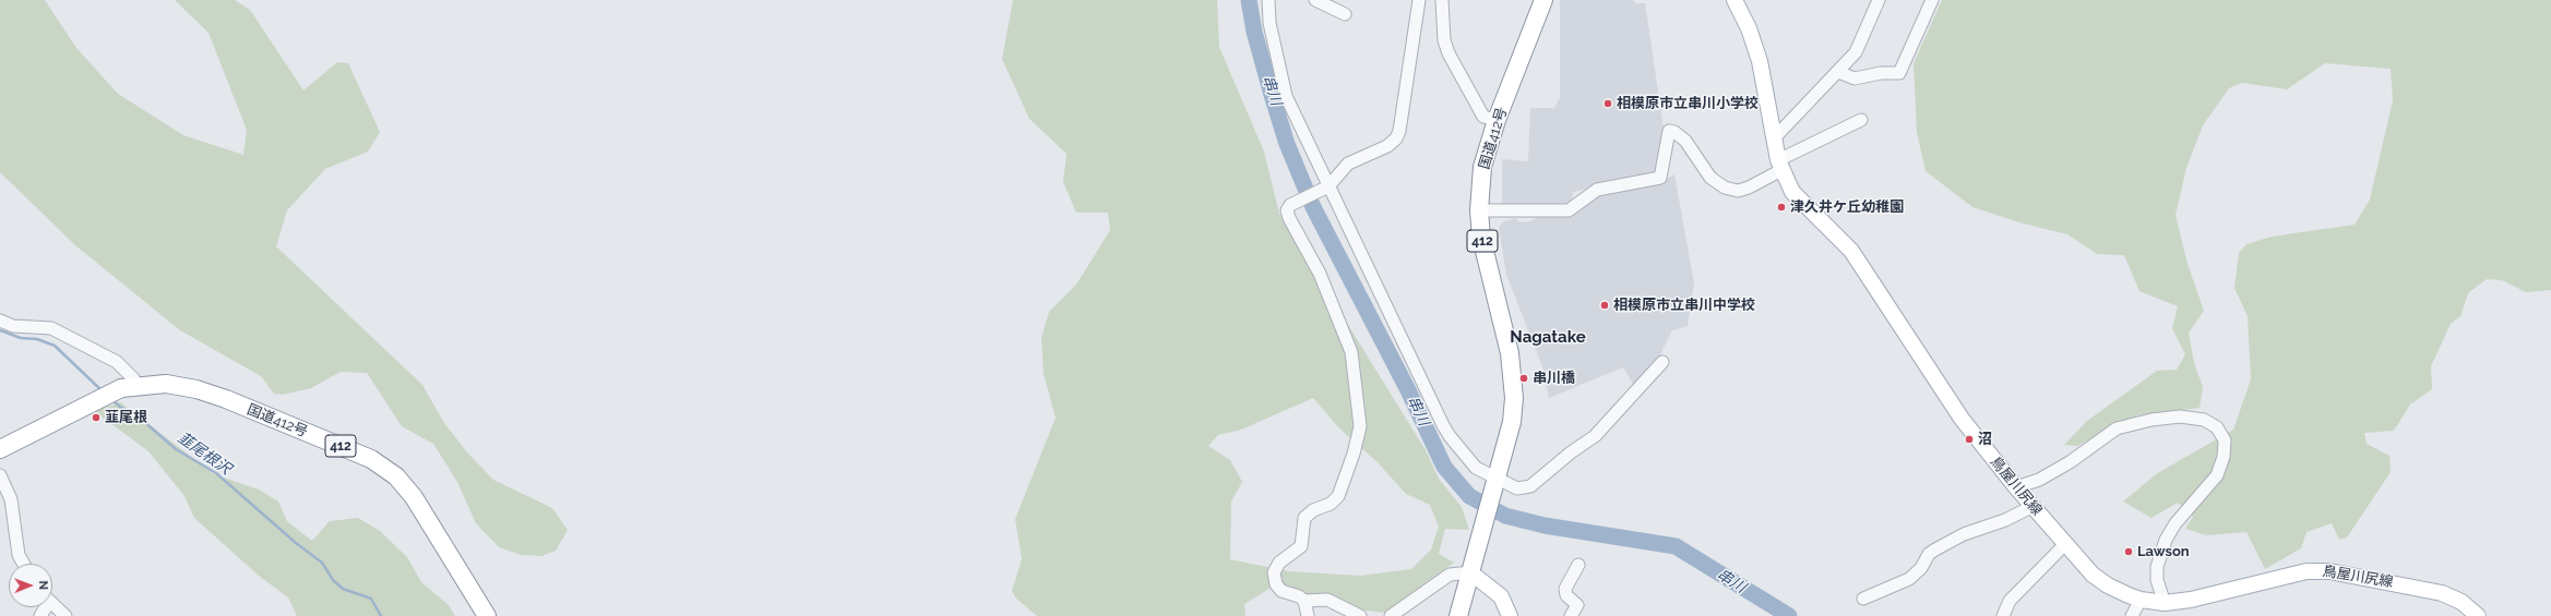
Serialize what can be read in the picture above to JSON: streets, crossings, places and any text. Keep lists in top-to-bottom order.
{
  "streets": {
    "highway": ["国道412号", "412"],
    "main road": ["鳥屋川尻線"]
  },
  "crossings": [
    ["国道412号", "412"]
  ],
  "districts": ["Nagatake"],
  "water": ["串川", "韮尾根沢"],
  "places": [
    "相模原市立串川小学校",
    "津久井ケ丘幼稚園",
    "相模原市立串川中学校",
    "串川橋",
    "韮尾根",
    "沼",
    "Lawson"
  ],
  "north": "right"
}
